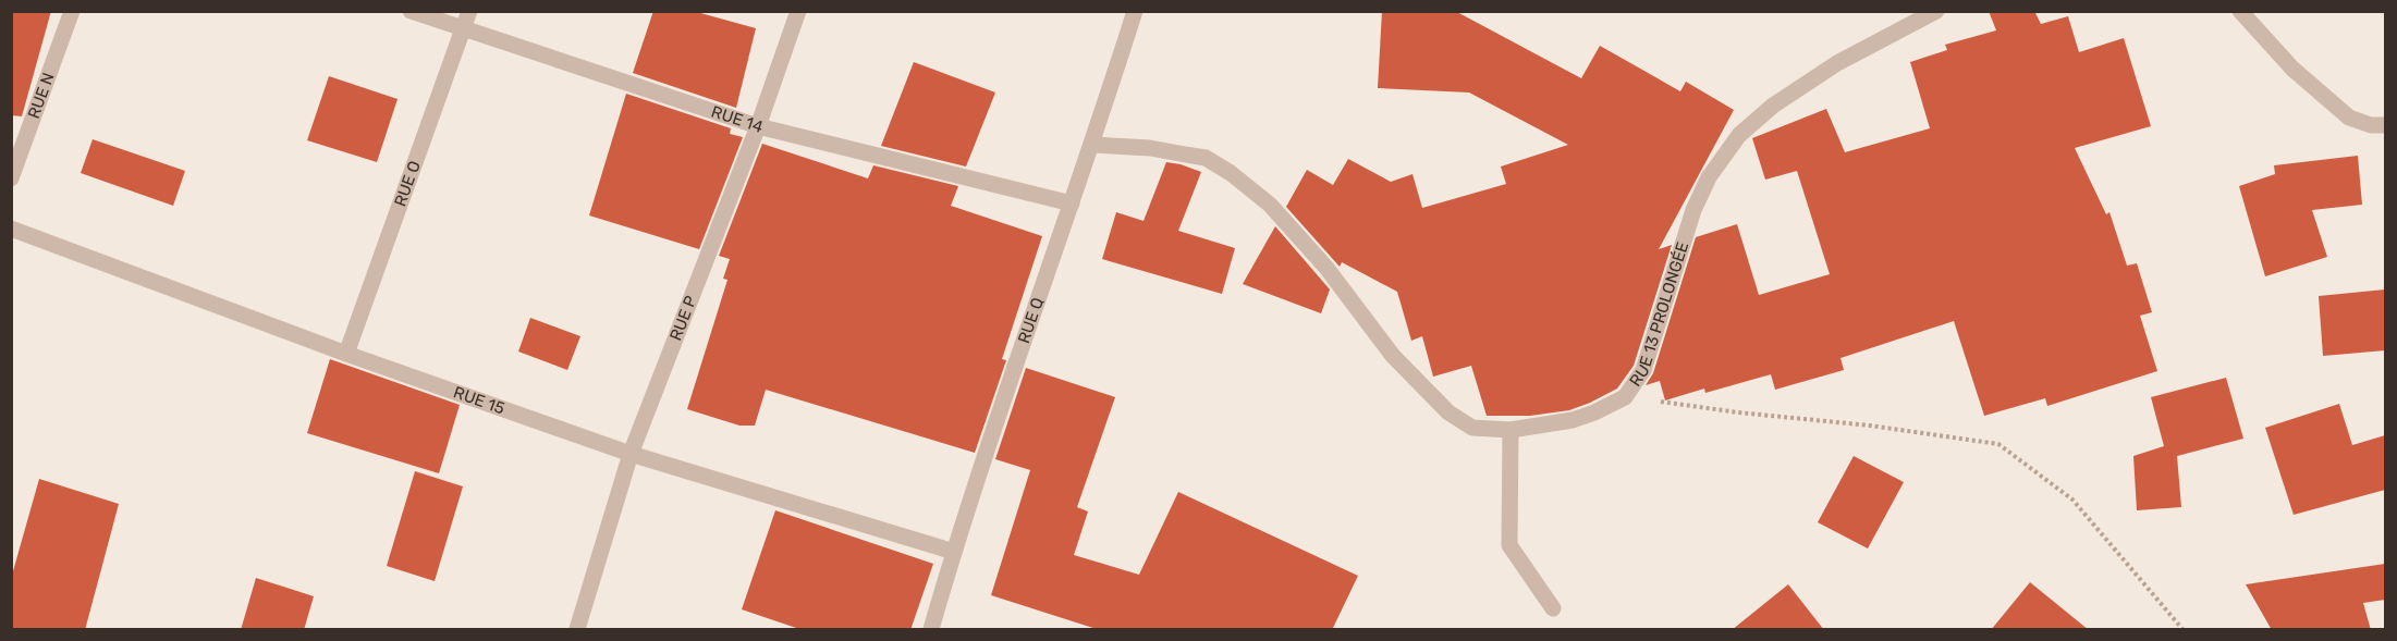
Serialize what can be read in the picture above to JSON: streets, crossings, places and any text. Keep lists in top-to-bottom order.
{
  "streets": {
    "street": [
      "RUE N",
      "RUE 14",
      "RUE O",
      "RUE 13 PROLONGÉE",
      "RUE P",
      "RUE Q",
      "RUE 15"
    ]
  },
  "crossings": [
    ["RUE 14", "RUE O"],
    ["RUE 14", "RUE P"],
    ["RUE 14", "RUE Q"],
    ["RUE O", "RUE 15"],
    ["RUE 13 PROLONGÉE", "RUE Q"],
    ["RUE P", "RUE 15"],
    ["RUE Q", "RUE 15"]
  ]
}
